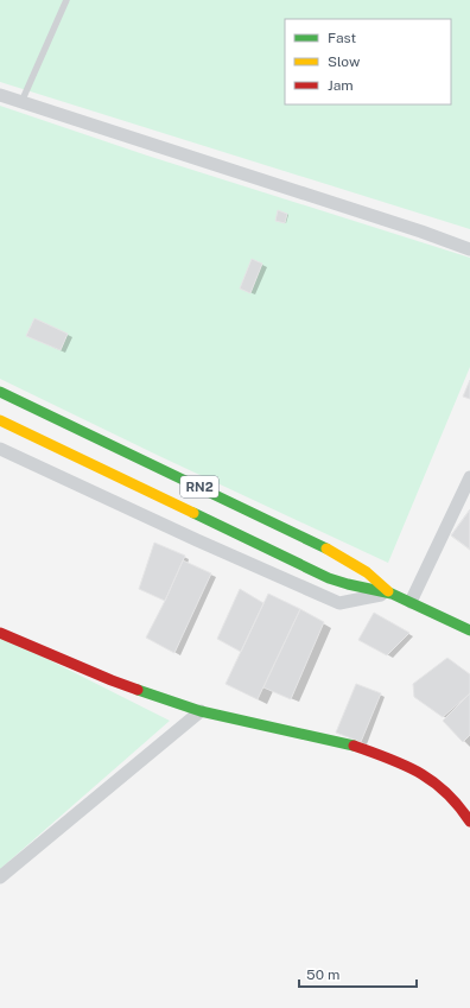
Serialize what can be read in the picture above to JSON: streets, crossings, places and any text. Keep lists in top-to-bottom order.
{
  "streets": {
    "main road": ["RN2"]
  },
  "legend": ["Fast", "Slow", "Jam"],
  "scale_bar": "50 m"
}
